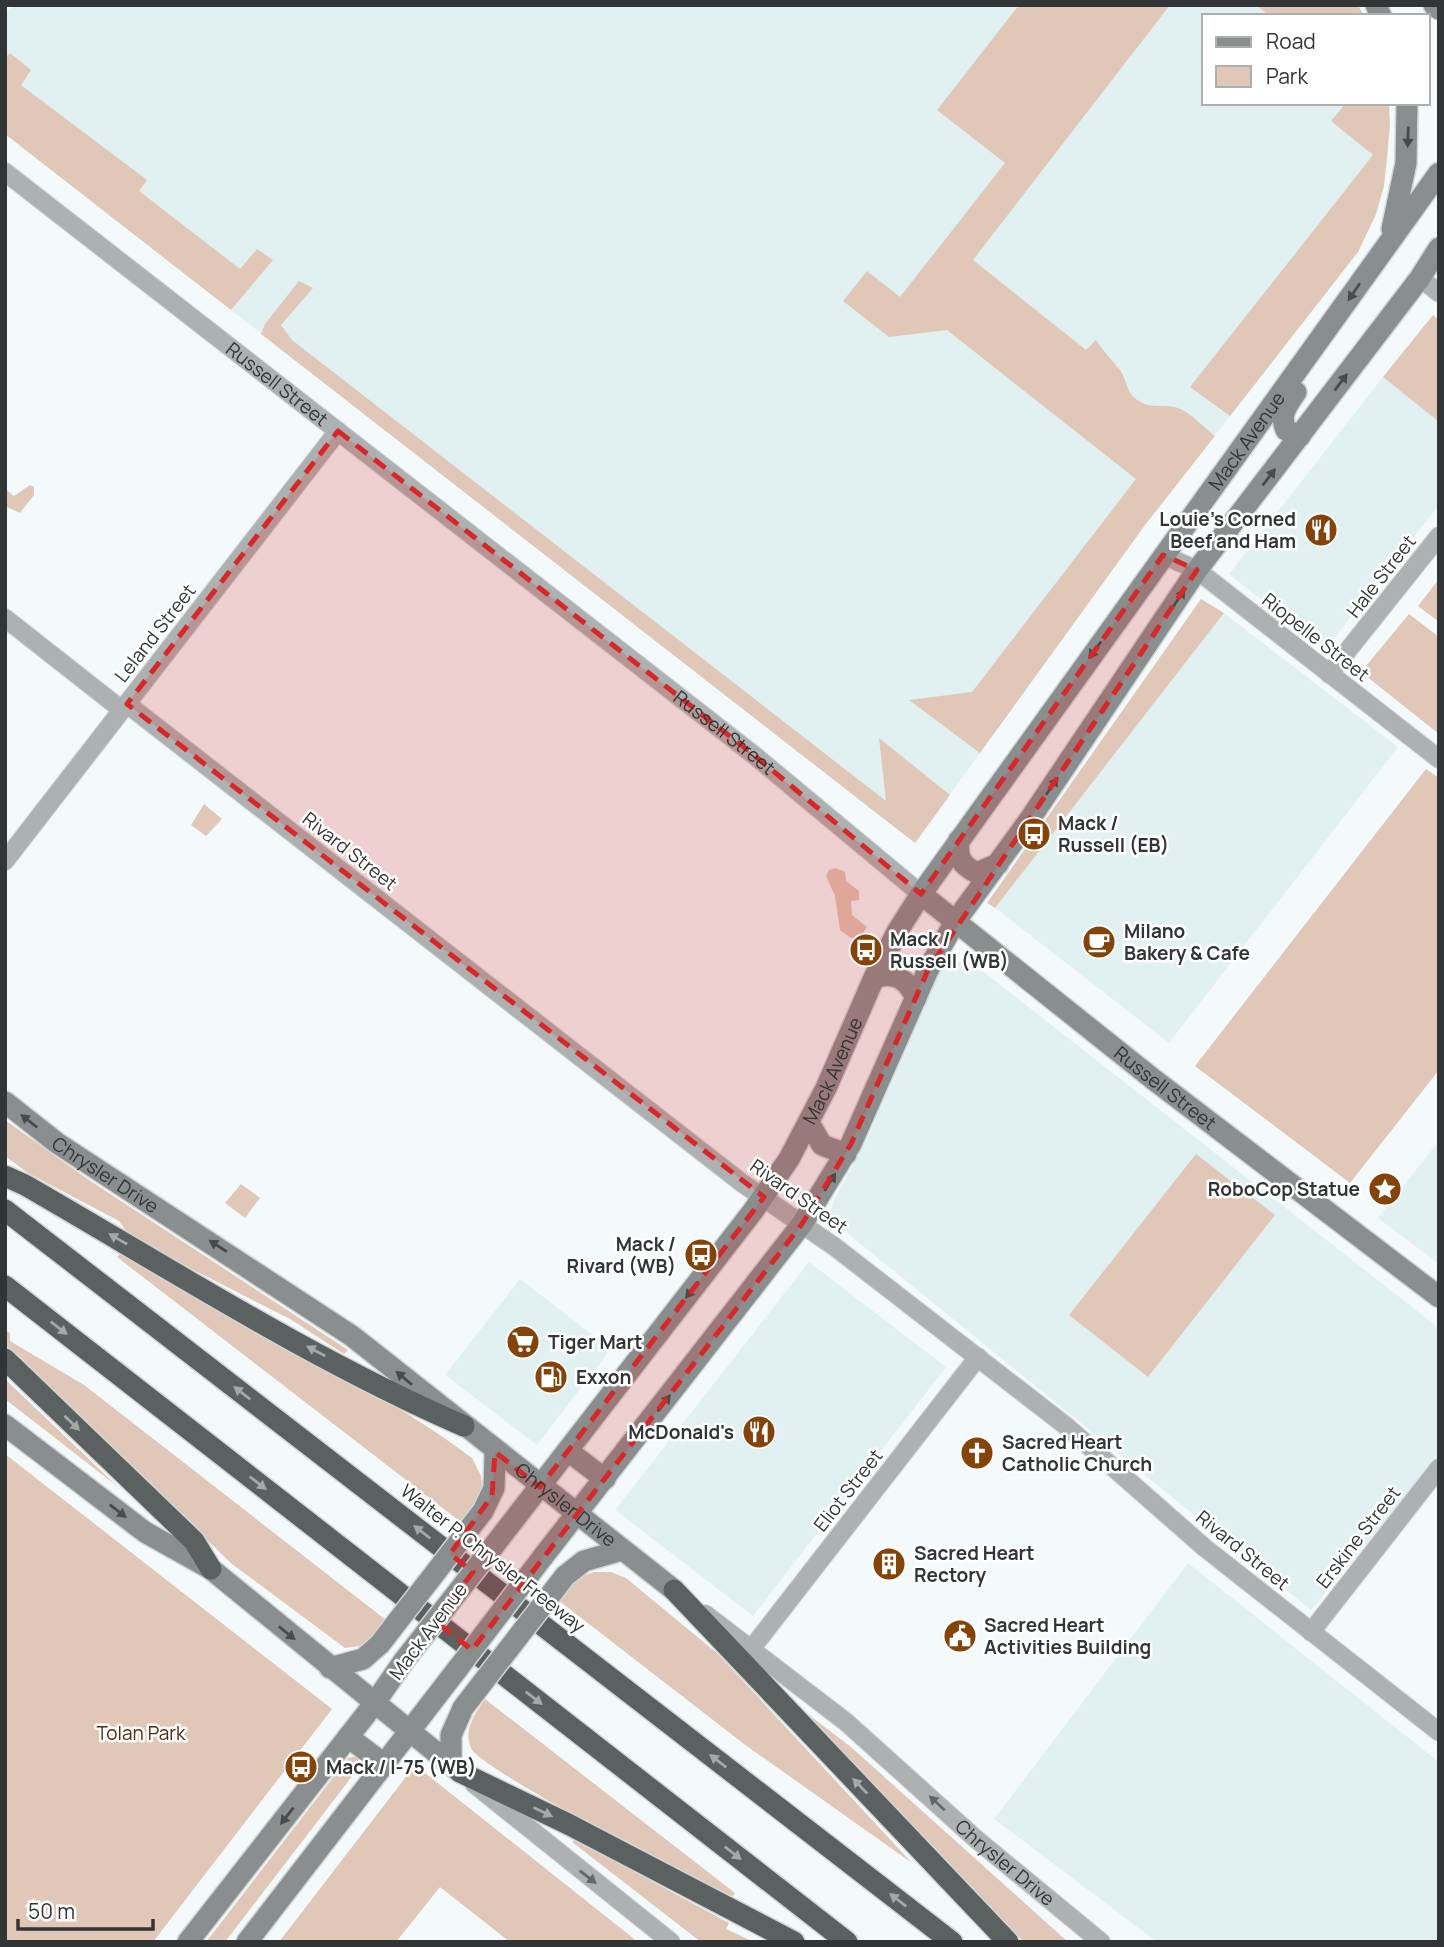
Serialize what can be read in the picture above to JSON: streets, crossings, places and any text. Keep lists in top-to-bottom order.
{
  "streets": {
    "highway": ["Walter P. Chrysler Freeway"],
    "main road": ["Russell Street", "Mack Avenue", "Chrysler Drive"],
    "street": [
      "Hale Street",
      "Leland Street",
      "Riopelle Street",
      "Rivard Street",
      "Eliot Street",
      "Erskine Street"
    ]
  },
  "crossings": [
    ["Russell Street", "Mack Avenue"],
    ["Russell Street", "Leland Street"],
    ["Mack Avenue", "Riopelle Street"],
    ["Mack Avenue", "Rivard Street"],
    ["Mack Avenue", "Chrysler Drive"],
    ["Hale Street", "Riopelle Street"],
    ["Leland Street", "Rivard Street"],
    ["Rivard Street", "Eliot Street"],
    ["Rivard Street", "Erskine Street"],
    ["Chrysler Drive", "Eliot Street"]
  ],
  "one_way": ["Chrysler Drive"],
  "parks": ["Tolan Park"],
  "places": {
    "restaurant": ["Louie's Corned Beef and Ham", "McDonald's"],
    "bus stop": [
      "Mack / Russell (EB)",
      "Mack / Russell (WB)",
      "Mack / Rivard (WB)",
      "Mack / I-75 (WB)"
    ],
    "cafe": ["Milano Bakery & Cafe"],
    "place": ["RoboCop Statue"],
    "supermarket": ["Tiger Mart"],
    "fuel station": ["Exxon"],
    "church": ["Sacred Heart Catholic Church"],
    "building": ["Sacred Heart Rectory"],
    "public building": ["Sacred Heart Activities Building"]
  },
  "legend": ["Road", "Park"],
  "scale_bar": "50 m"
}
